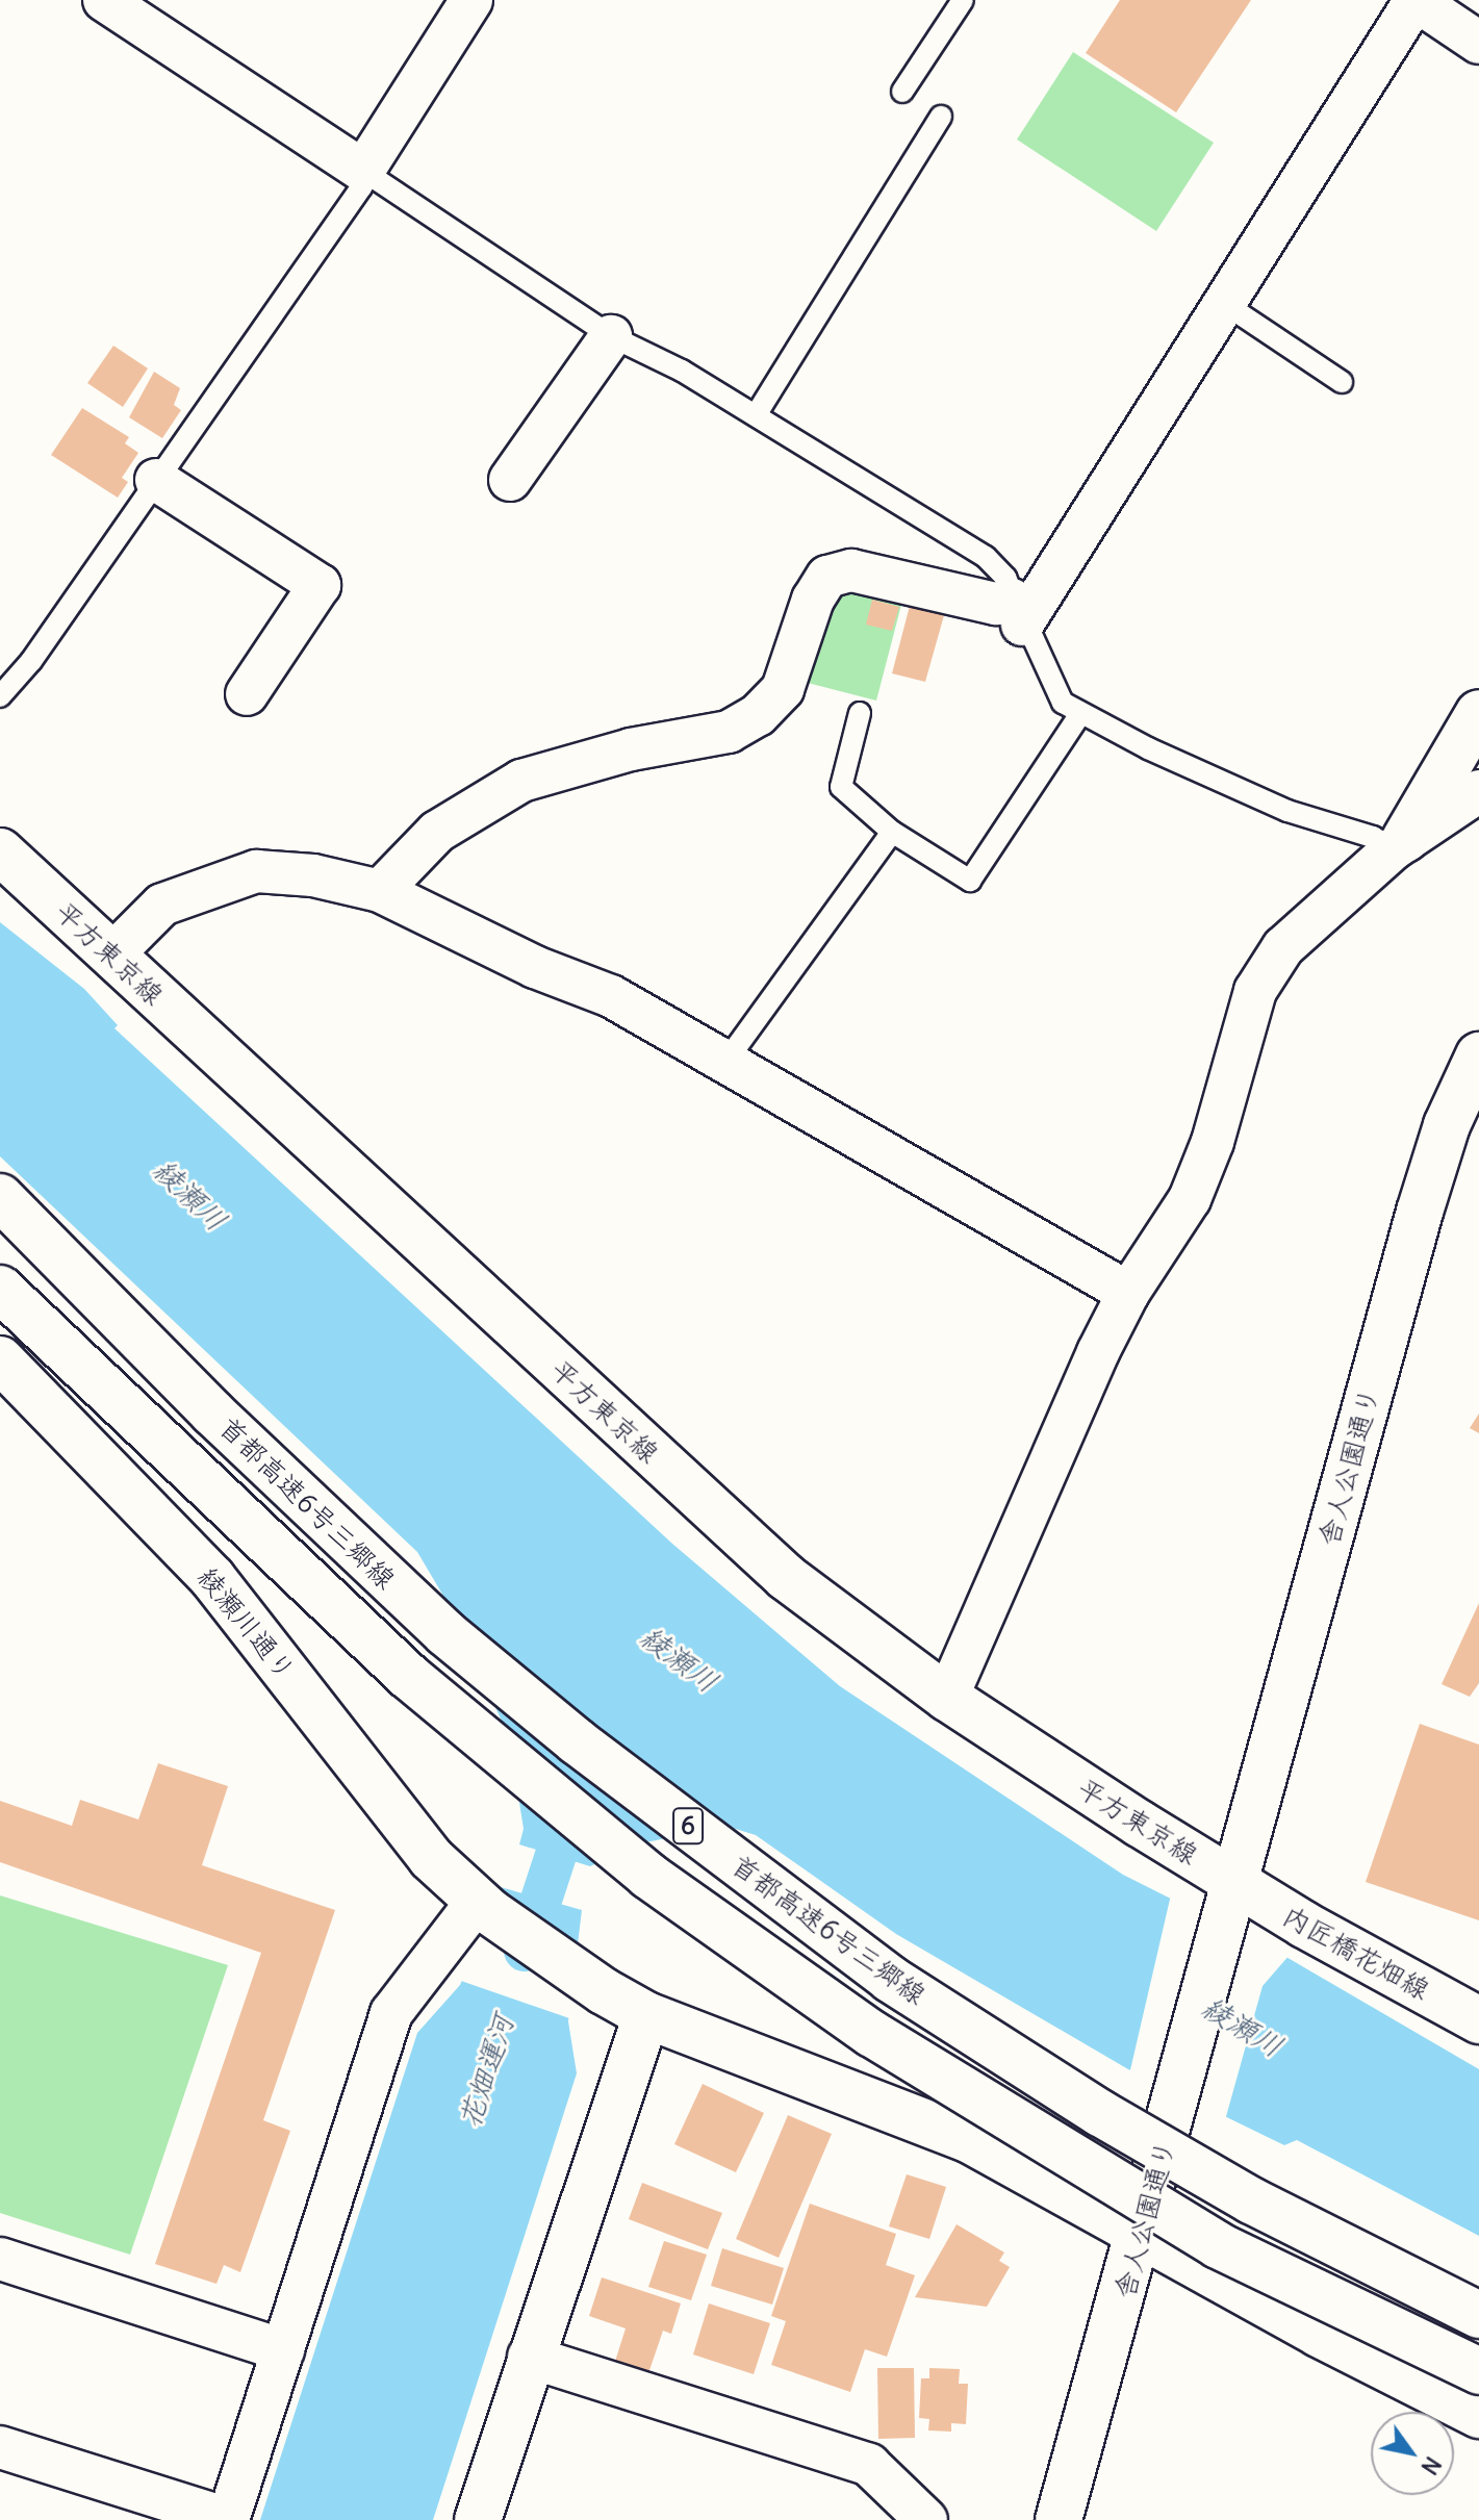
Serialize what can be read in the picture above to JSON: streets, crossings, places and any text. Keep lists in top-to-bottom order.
{
  "streets": {
    "main road": [
      "平方東京線",
      "舎人公園通り",
      "首都高速6号三郷線",
      "綾瀬川通り",
      "6",
      "内匠橋花畑線"
    ]
  },
  "crossings": [
    ["平方東京線", "舎人公園通り"],
    ["平方東京線", "内匠橋花畑線"],
    ["舎人公園通り", "綾瀬川通り"],
    ["舎人公園通り", "内匠橋花畑線"]
  ],
  "water": ["綾瀬川", "花畑運河"],
  "north": "bottom right"
}
